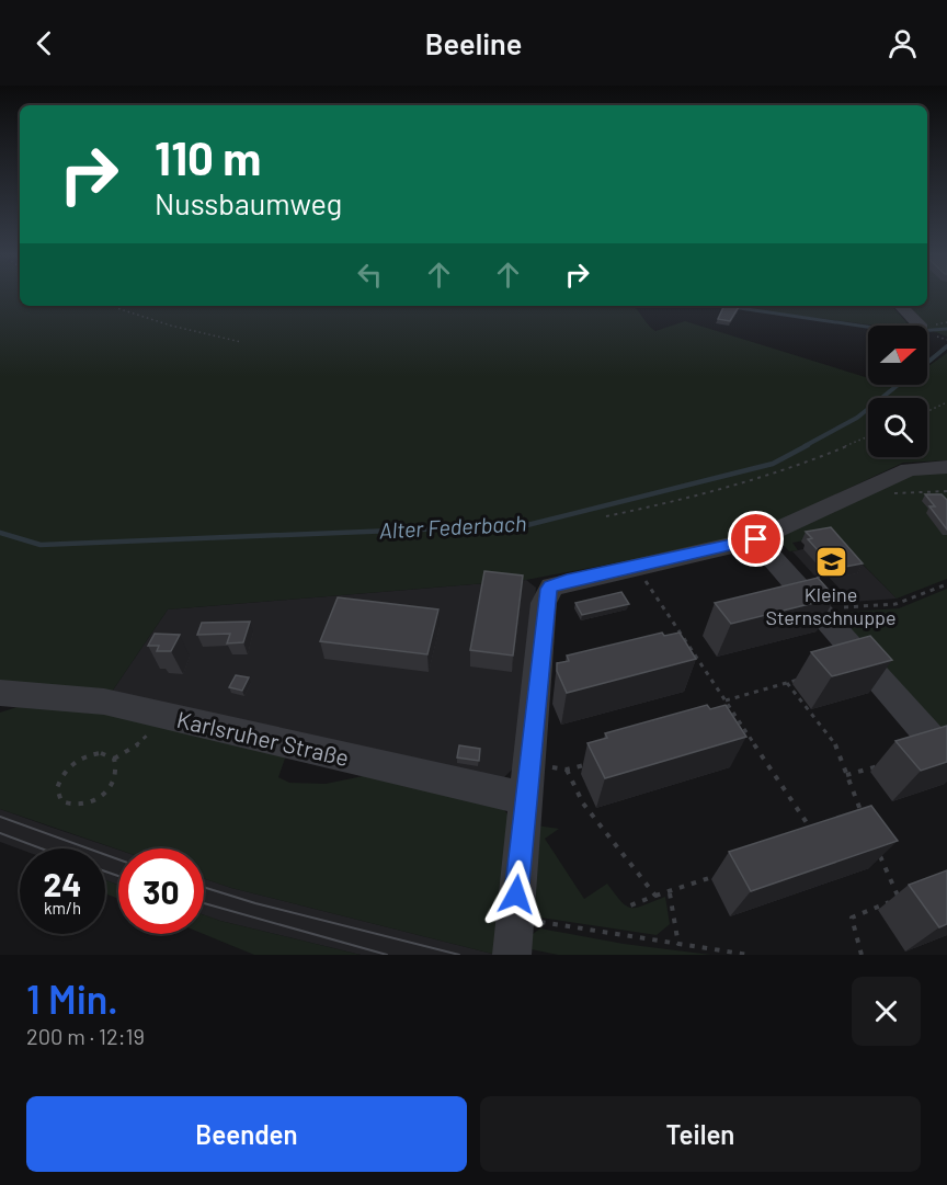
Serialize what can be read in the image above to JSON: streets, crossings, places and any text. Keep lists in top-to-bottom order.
{
  "streets": {
    "street": ["Karlsruher Straße"]
  },
  "water": ["Alter Federbach"],
  "places": {
    "school or university": ["Kleine Sternschnuppe"]
  },
  "north": "right",
  "page": {
    "header": "Beeline",
    "turn": ["110 m", "Nussbaumweg"],
    "speed": "24 km/h",
    "limit": "30",
    "heading": ["1 Min.", "200 m · 12:19"],
    "buttons": ["Beenden", "Teilen"]
  }
}
